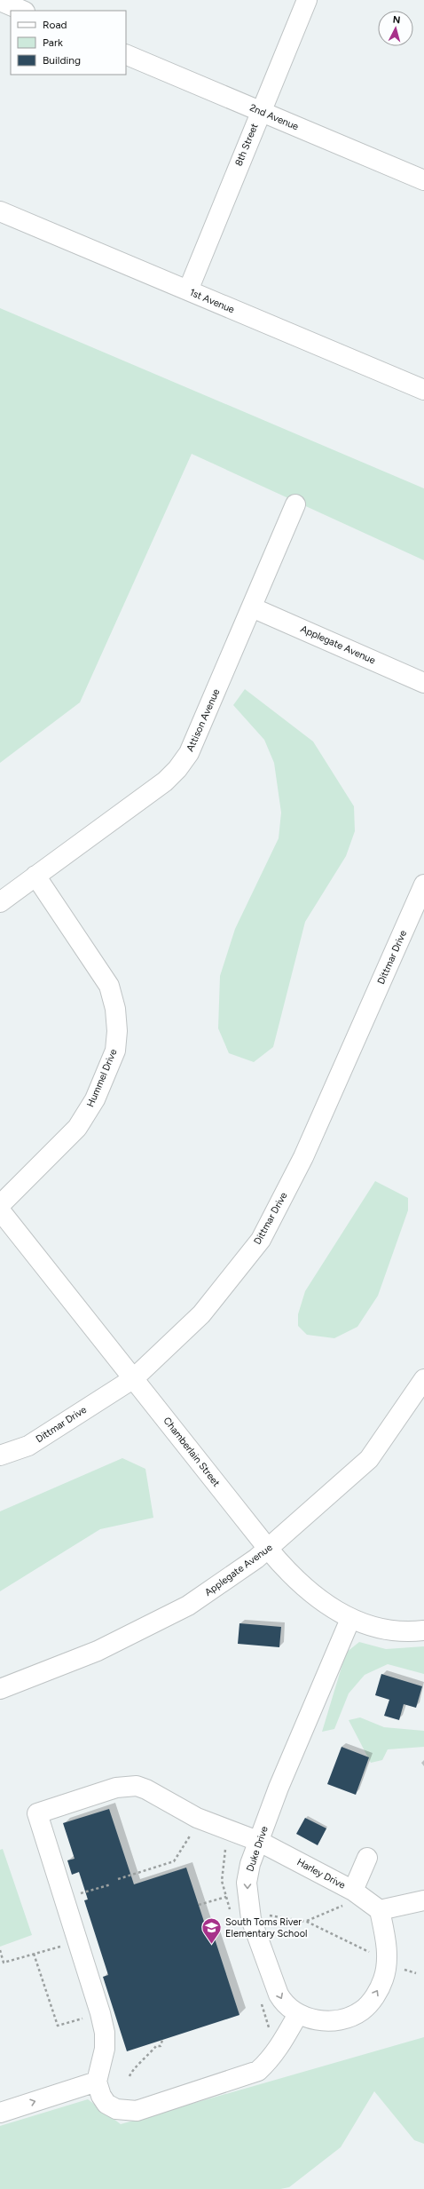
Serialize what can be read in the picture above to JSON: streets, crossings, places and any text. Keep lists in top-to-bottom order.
{
  "streets": {
    "street": [
      "2nd Avenue",
      "8th Street",
      "1st Avenue",
      "Applegate Avenue",
      "Attison Avenue",
      "Dittmar Drive",
      "Hummel Drive",
      "Chamberlain Street",
      "Duke Drive",
      "Harley Drive"
    ]
  },
  "crossings": [
    ["2nd Avenue", "8th Street"],
    ["8th Street", "1st Avenue"],
    ["Applegate Avenue", "Attison Avenue"],
    ["Applegate Avenue", "Chamberlain Street"],
    ["Attison Avenue", "Hummel Drive"],
    ["Dittmar Drive", "Chamberlain Street"],
    ["Chamberlain Street", "Duke Drive"],
    ["Duke Drive", "Harley Drive"]
  ],
  "places": {
    "school or university": ["South Toms River Elementary School"]
  },
  "legend": ["Road", "Park", "Building"],
  "north": "top"
}
